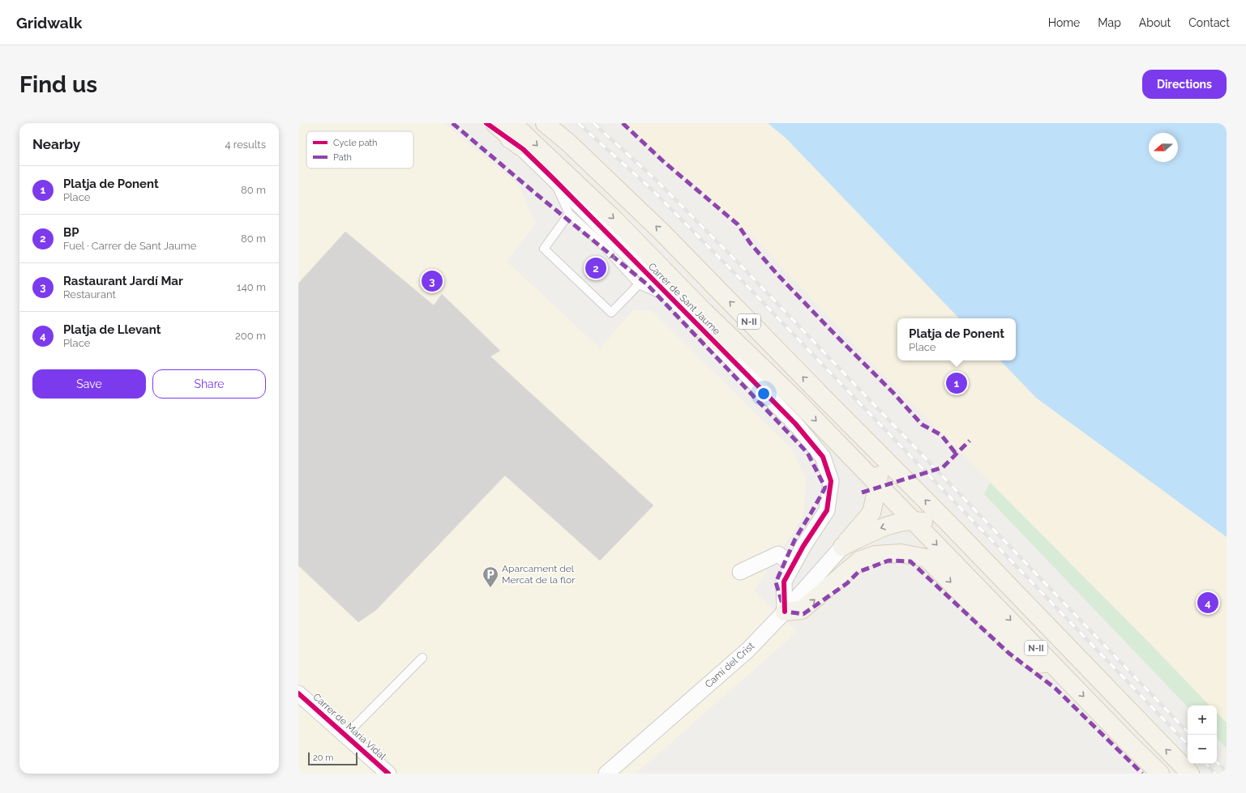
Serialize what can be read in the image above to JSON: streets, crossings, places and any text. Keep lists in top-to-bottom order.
{
  "streets": {
    "main road": ["N-II"],
    "street": ["Carrer de Sant Jaume", "Camí del Crist", "Carrer de Maria Vidal"]
  },
  "crossings": [
    ["Carrer de Sant Jaume", "N-II"],
    ["N-II", "Camí del Crist"]
  ],
  "places": {
    "parking": ["Aparcament del Mercat de la flor"]
  },
  "legend": ["Cycle path", "Path"],
  "scale_bar": "20 m",
  "north": "left",
  "page": {
    "header": "Gridwalk",
    "nav": [
      "Home",
      "Map",
      "About",
      "Contact"
    ],
    "buttons": [
      "Directions",
      ["Save", "Share"]
    ],
    "title": "Find us",
    "heading": ["Nearby", "4 results"],
    "list": [
      {
        "mark": "1",
        "name": "Platja de Ponent",
        "note": "Place",
        "value": "80 m"
      },
      {
        "mark": "2",
        "name": "BP",
        "note": "Fuel · Carrer de Sant Jaume",
        "value": "80 m"
      },
      {
        "mark": "3",
        "name": "Rastaurant Jardí Mar",
        "note": "Restaurant",
        "value": "140 m"
      },
      {
        "mark": "4",
        "name": "Platja de Llevant",
        "note": "Place",
        "value": "200 m"
      }
    ],
    "pins": [
      "2",
      "3",
      "1",
      "4"
    ],
    "popup": ["Platja de Ponent", "Place"],
    "map_buttons": ["+", "−"],
    "scale": "20 m"
  }
}
